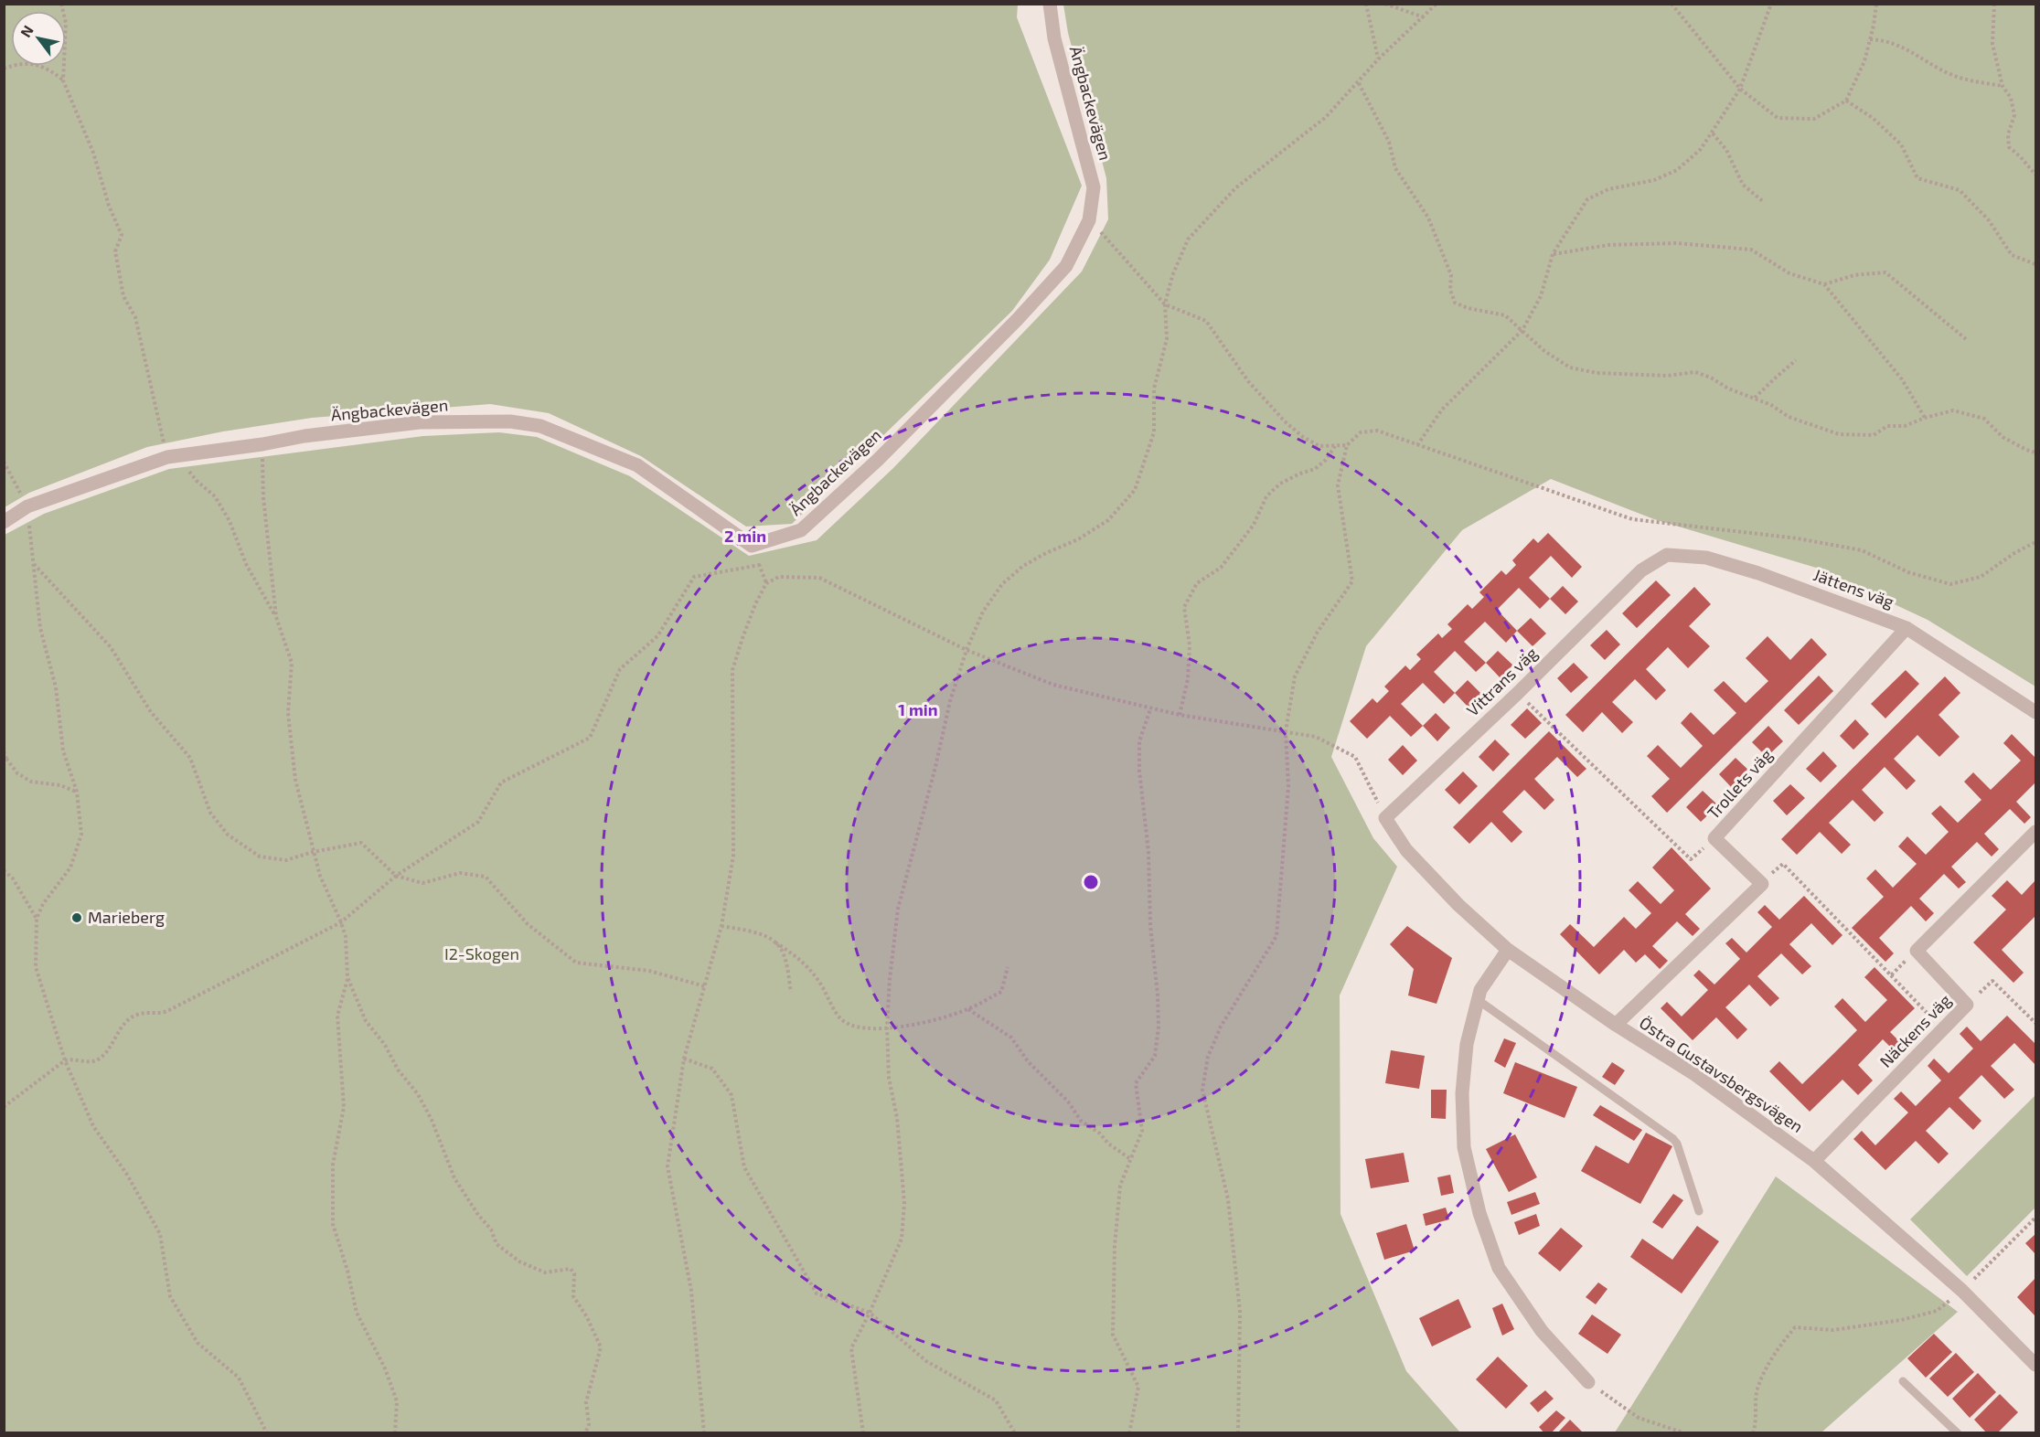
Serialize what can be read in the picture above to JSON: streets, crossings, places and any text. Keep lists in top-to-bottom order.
{
  "streets": {
    "street": [
      "Ängbackevägen",
      "Jättens väg",
      "Vittrans väg",
      "Trollets väg",
      "Näckens väg",
      "Östra Gustavsbergsvägen"
    ]
  },
  "crossings": [
    ["Jättens väg", "Vittrans väg"],
    ["Jättens väg", "Trollets väg"],
    ["Vittrans väg", "Östra Gustavsbergsvägen"],
    ["Näckens väg", "Östra Gustavsbergsvägen"]
  ],
  "parks": ["I2-Skogen"],
  "places": ["Marieberg"],
  "north": "top left",
  "rings": ["2 min", "1 min"]
}
